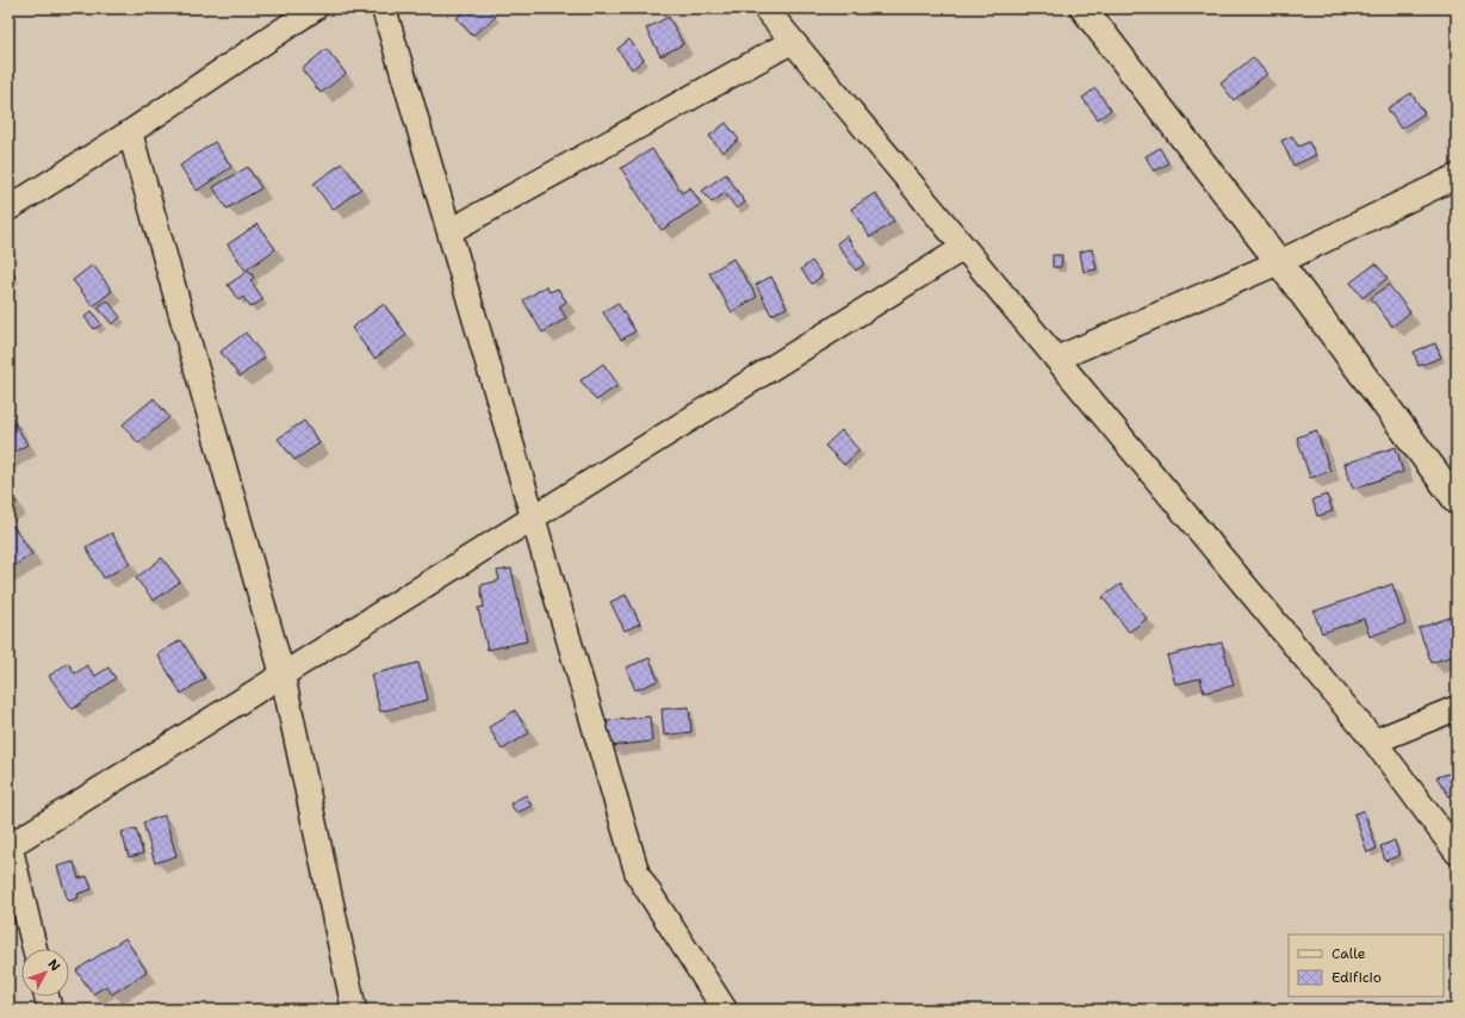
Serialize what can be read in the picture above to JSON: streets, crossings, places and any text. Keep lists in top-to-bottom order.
{
  "legend": ["Calle", "Edificio"],
  "north": "top right"
}
